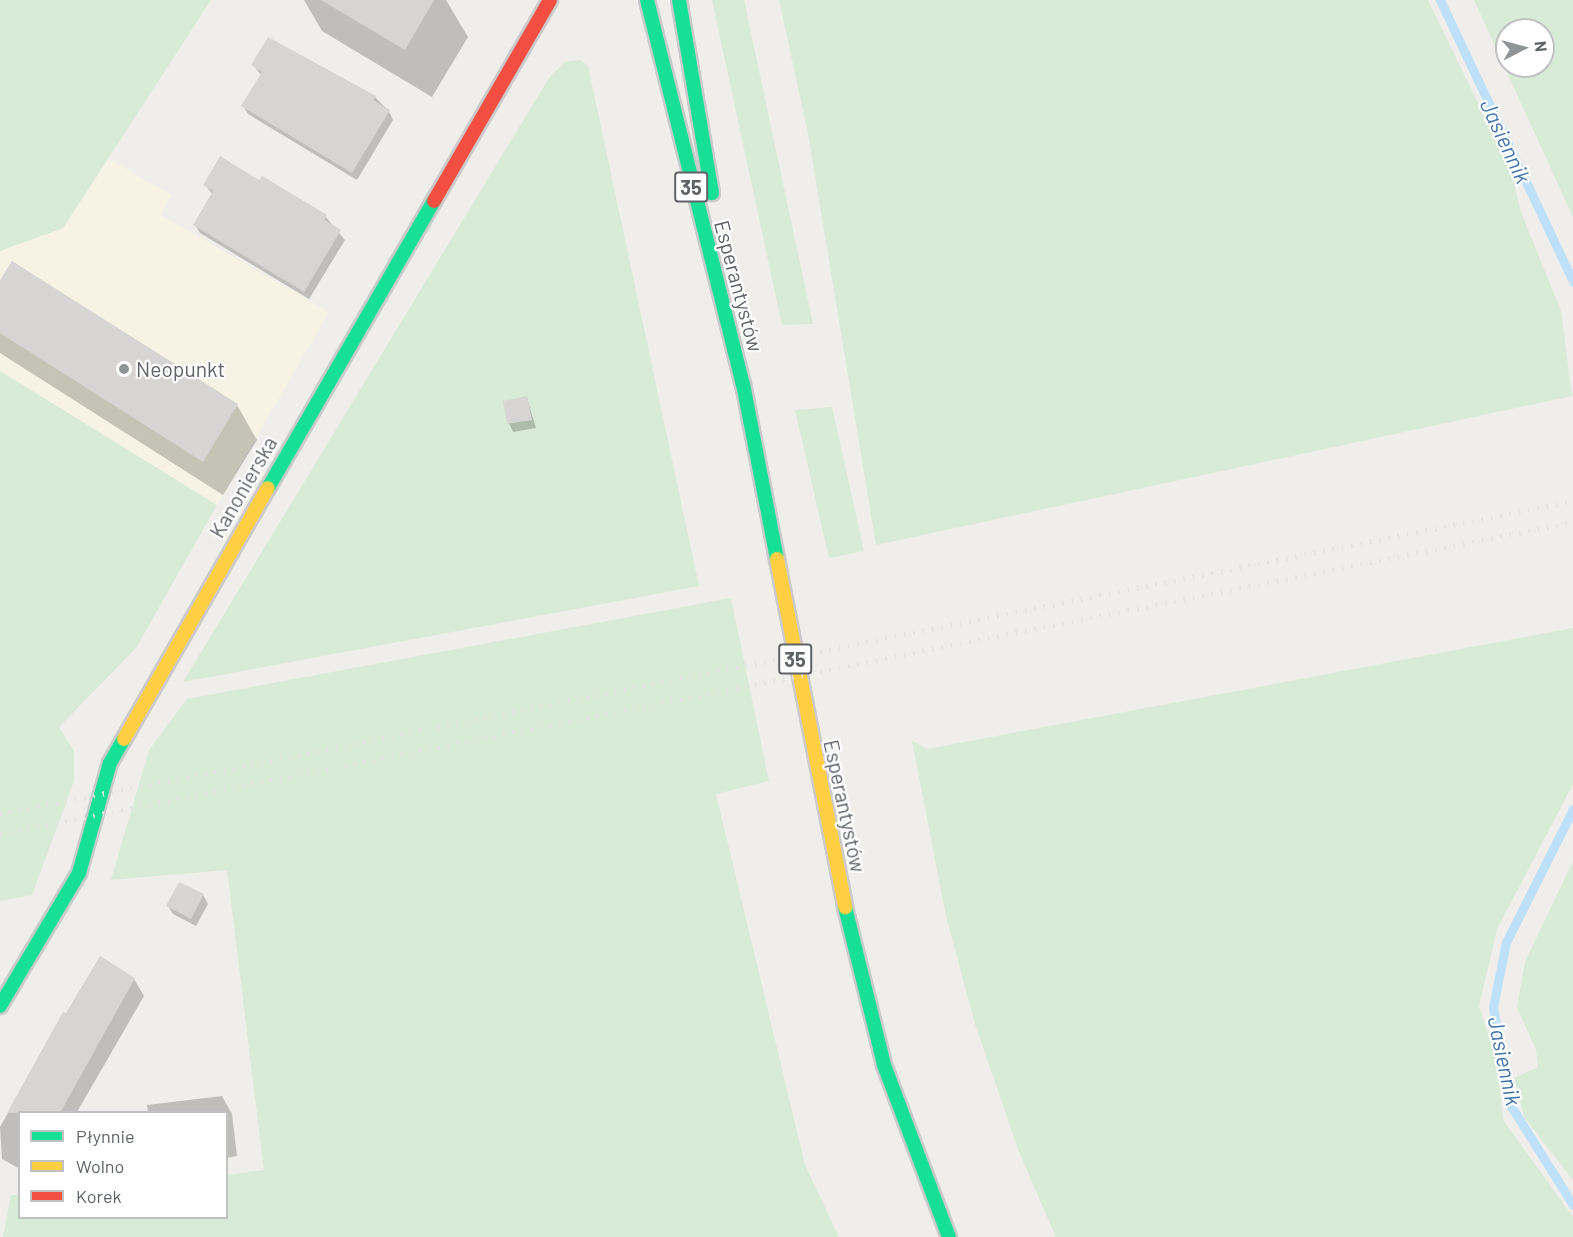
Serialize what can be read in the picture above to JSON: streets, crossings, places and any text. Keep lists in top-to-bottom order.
{
  "streets": {
    "main road": ["35", "Esperantystów", "Kanonierska"]
  },
  "water": ["Jasiennik"],
  "places": ["Neopunkt"],
  "legend": ["Płynnie", "Wolno", "Korek"],
  "north": "right"
}
